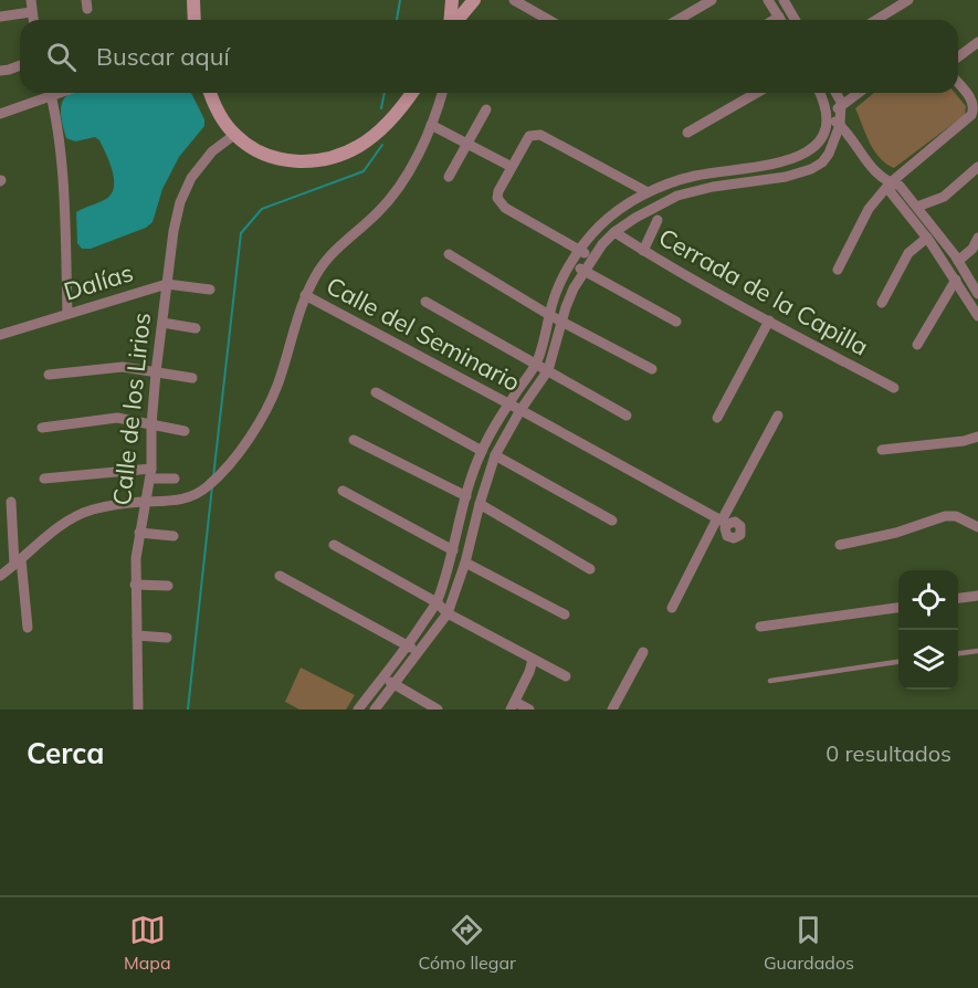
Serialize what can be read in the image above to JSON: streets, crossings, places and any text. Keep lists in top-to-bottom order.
{
  "streets": {
    "street": [
      "Dalías",
      "Cerrada de la Capilla",
      "Calle del Seminario",
      "Calle de los Lirios"
    ]
  },
  "crossings": [
    ["Dalías", "Calle de los Lirios"]
  ],
  "page": {
    "search": "Buscar aquí",
    "heading": ["Cerca", "0 resultados"],
    "nav": ["Mapa", "Cómo llegar", "Guardados"]
  }
}
